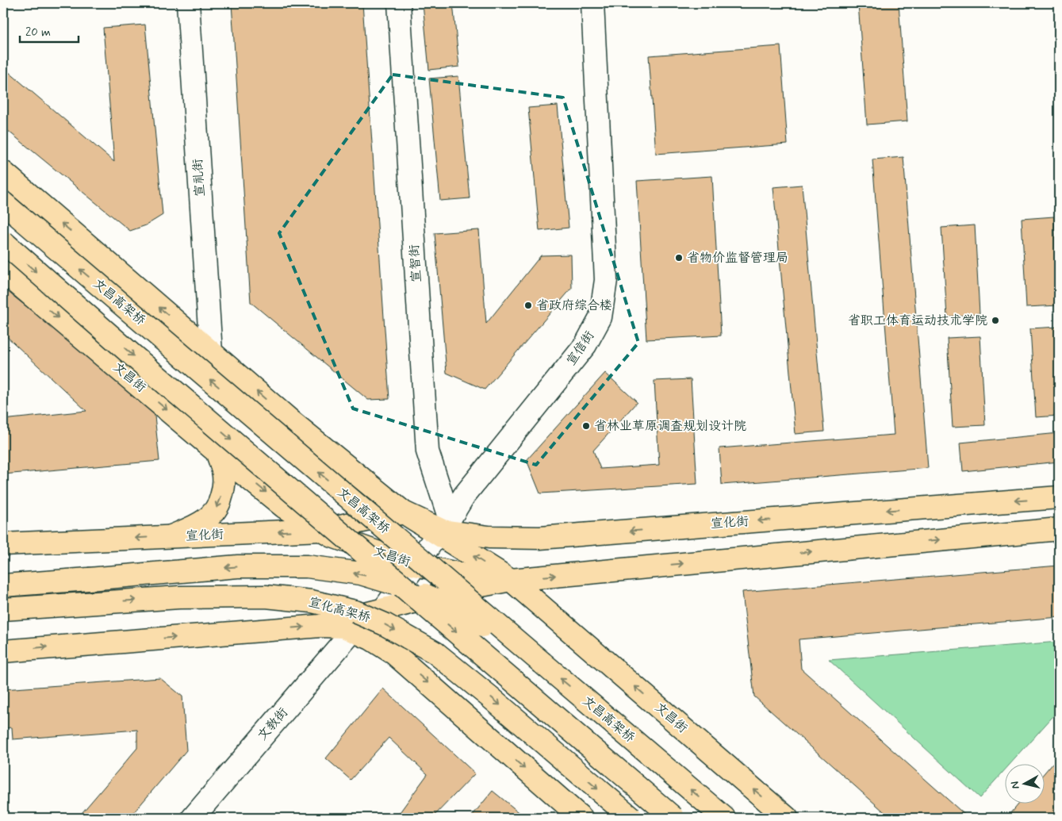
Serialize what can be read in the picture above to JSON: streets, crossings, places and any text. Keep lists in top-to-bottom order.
{
  "streets": {
    "main road": [
      "文昌高架桥",
      "文昌街",
      "宣化街",
      "宣化高架桥"
    ],
    "street": [
      "宣礼街",
      "宣智街",
      "宣信街",
      "文教街"
    ]
  },
  "crossings": [
    ["宣智街", "宣信街"],
    ["宣智街", "宣化街"],
    ["宣信街", "文昌街"],
    ["宣信街", "宣化街"],
    ["文昌街", "宣化街"]
  ],
  "places": [
    "省物价监督管理局",
    "省政府综合楼",
    "省职工体育运动技术学院",
    "省林业草原调查规划设计院"
  ],
  "scale_bar": "20 m",
  "north": "left"
}
